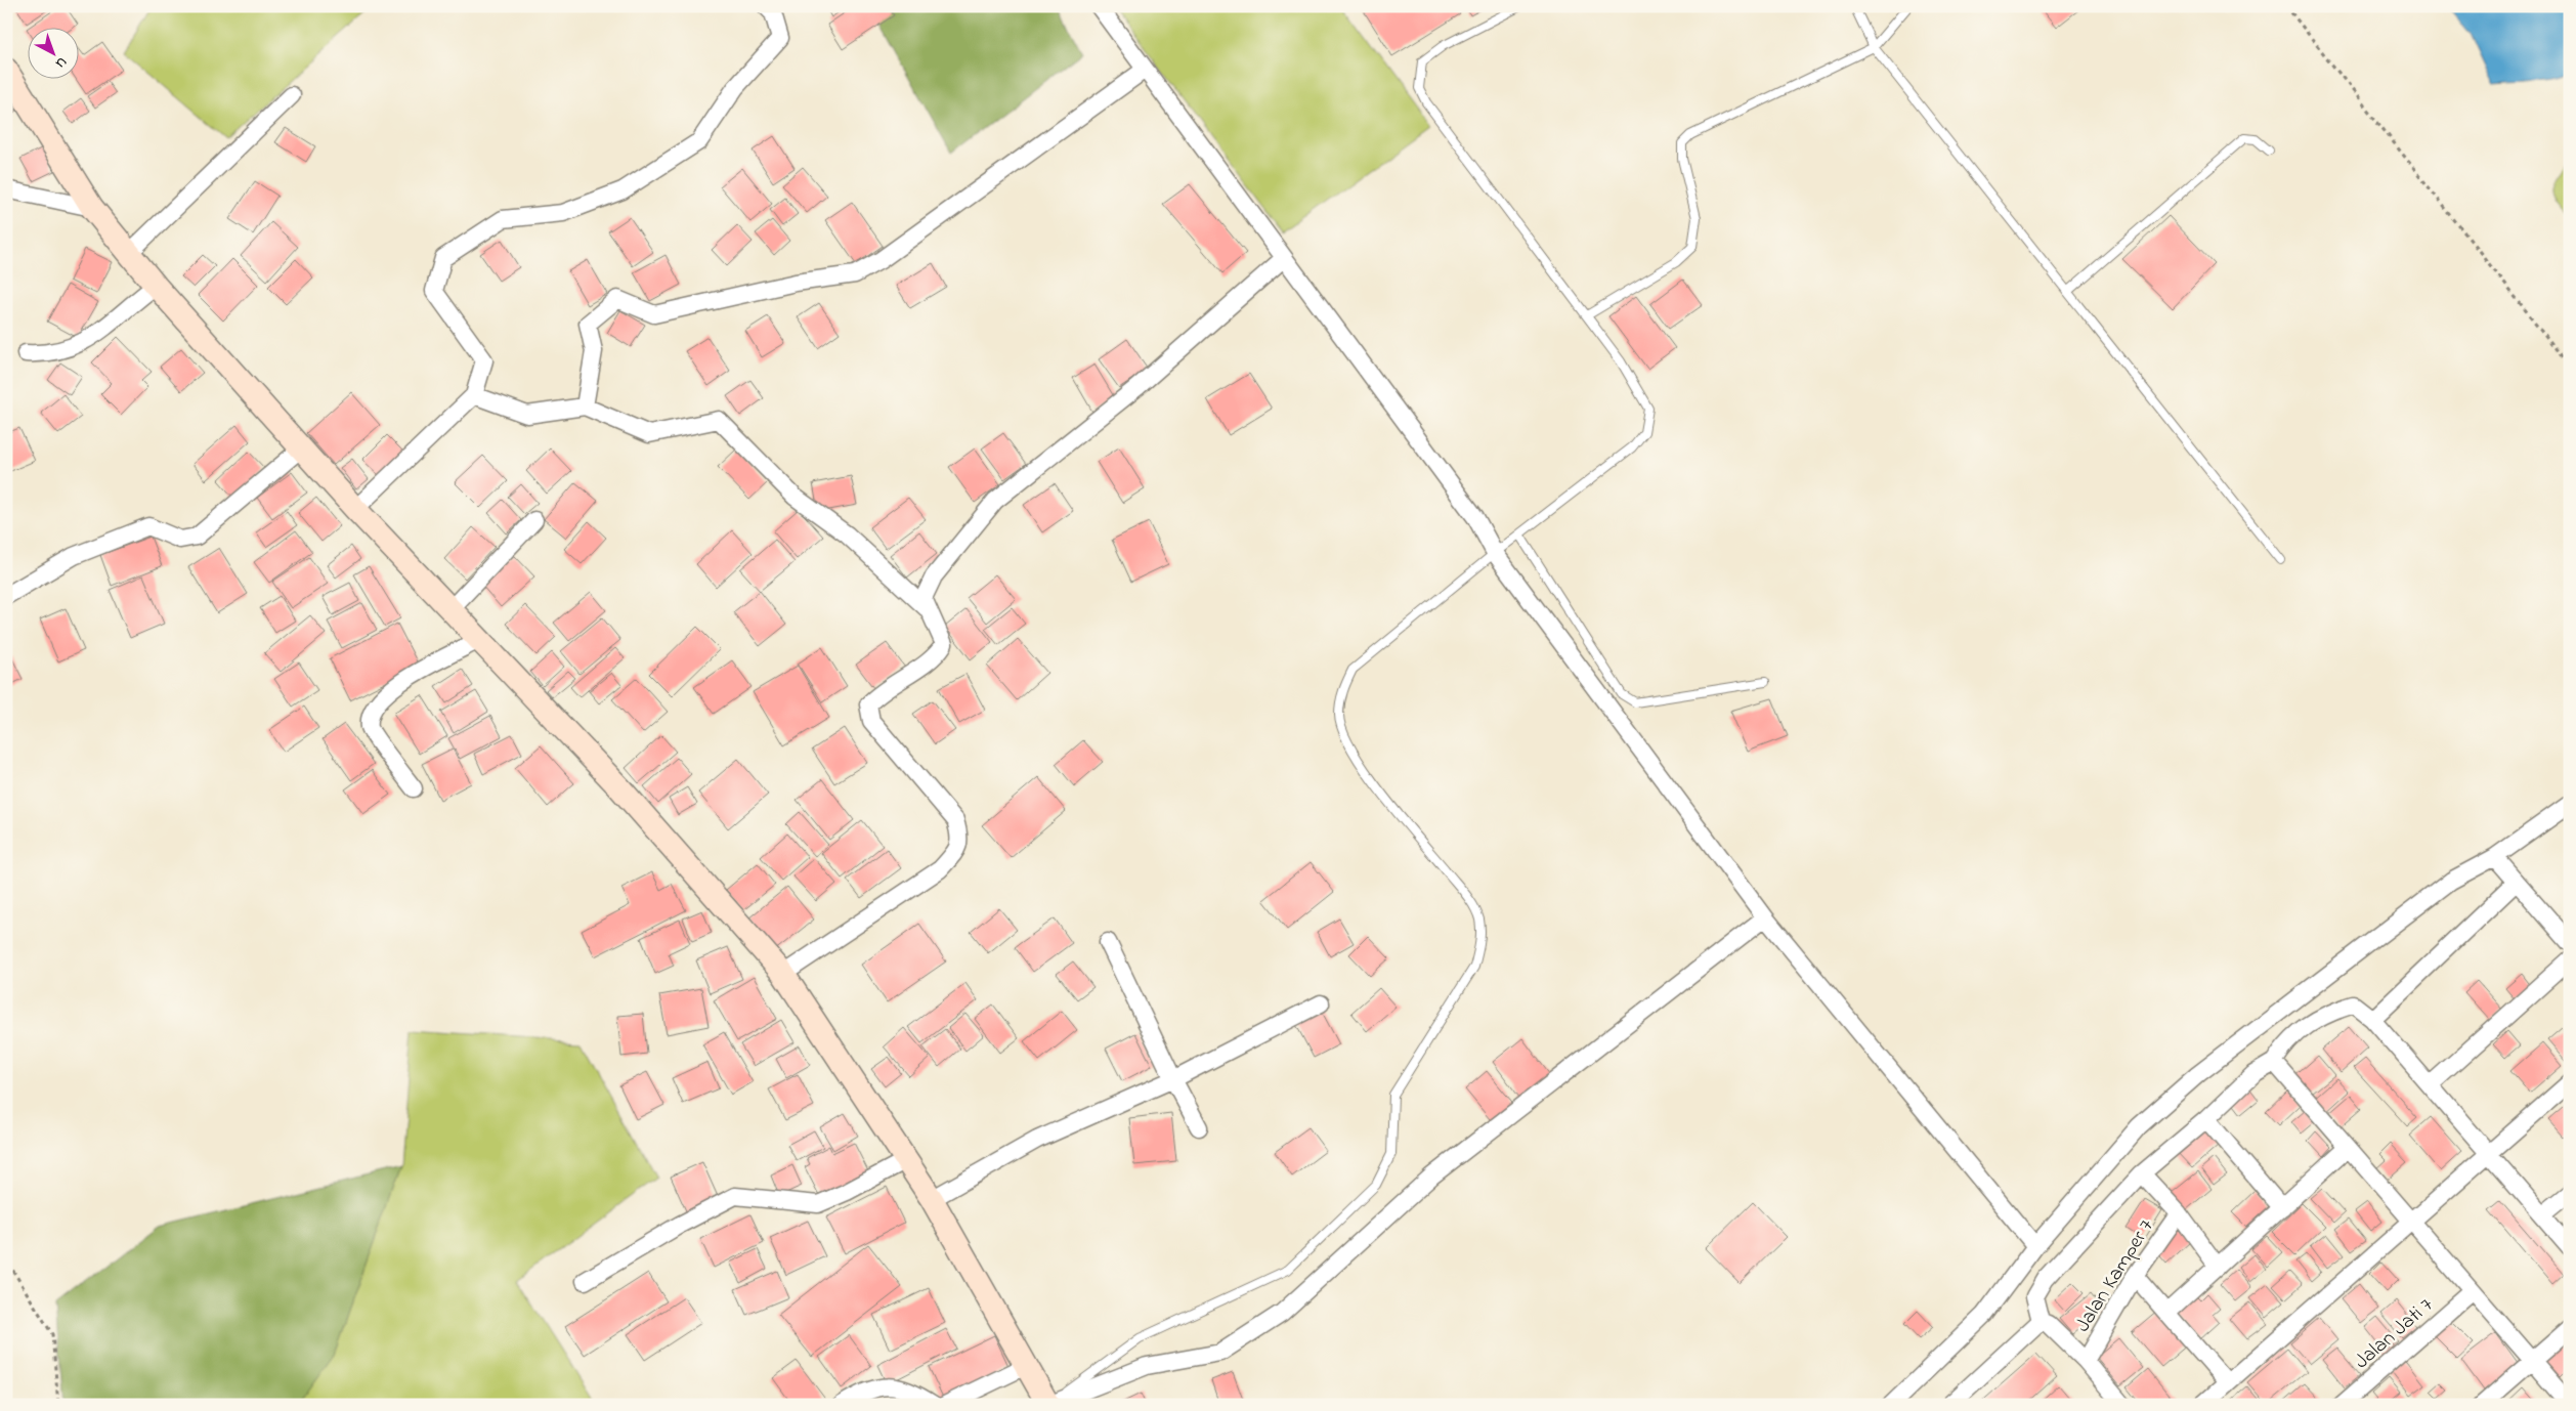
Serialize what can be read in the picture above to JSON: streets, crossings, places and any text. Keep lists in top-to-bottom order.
{
  "streets": {
    "street": ["Jalan Kamper 7", "Jalan Jati 7"]
  },
  "north": "bottom right"
}
